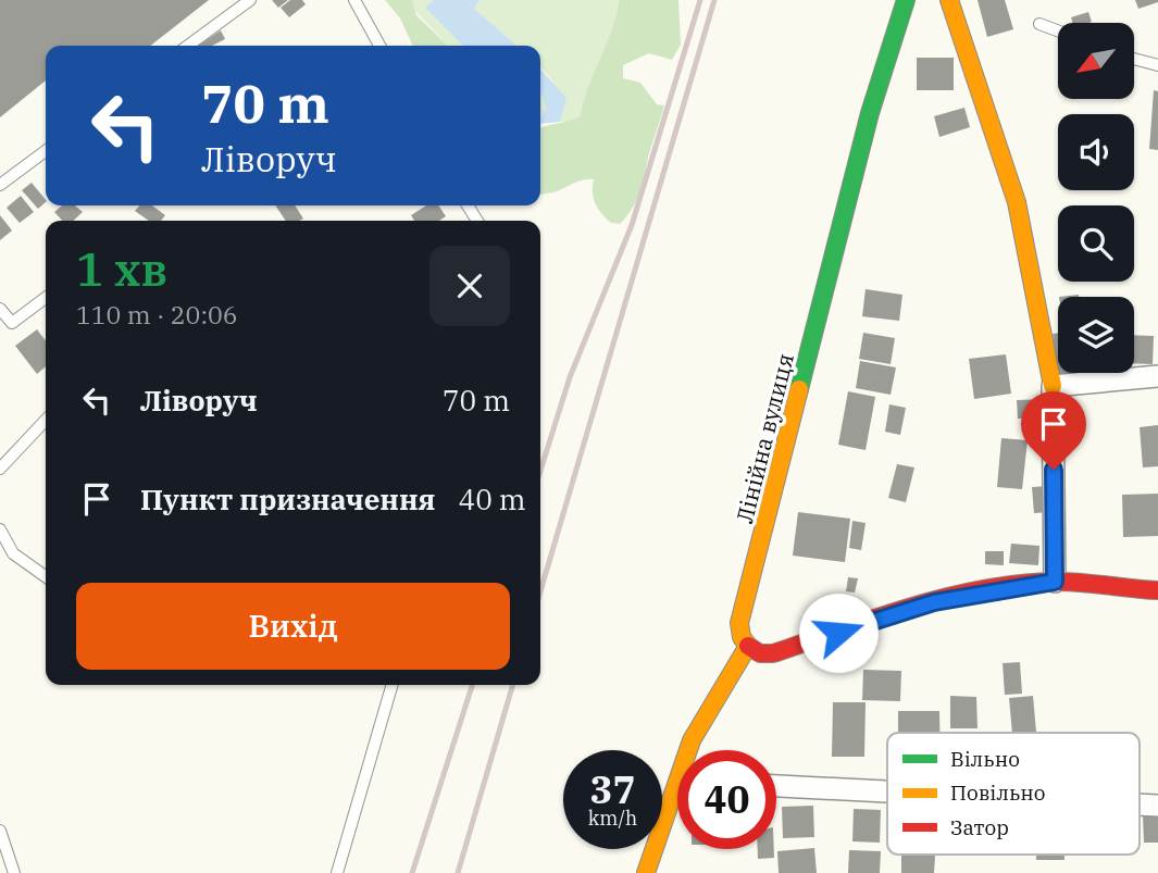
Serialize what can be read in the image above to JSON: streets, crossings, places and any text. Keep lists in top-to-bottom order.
{
  "streets": {
    "street": ["Лінійна вулиця"]
  },
  "legend": ["Вільно", "Повільно", "Затор"],
  "north": "bottom left",
  "page": {
    "turn": ["70 m", "Ліворуч"],
    "heading": ["1 хв", "110 m · 20:06"],
    "list": [
      {
        "name": "Ліворуч",
        "value": "70 m"
      },
      {
        "name": "Пункт призначення",
        "value": "40 m"
      }
    ],
    "buttons": "Вихід",
    "speed": "37 km/h",
    "limit": "40"
  }
}
